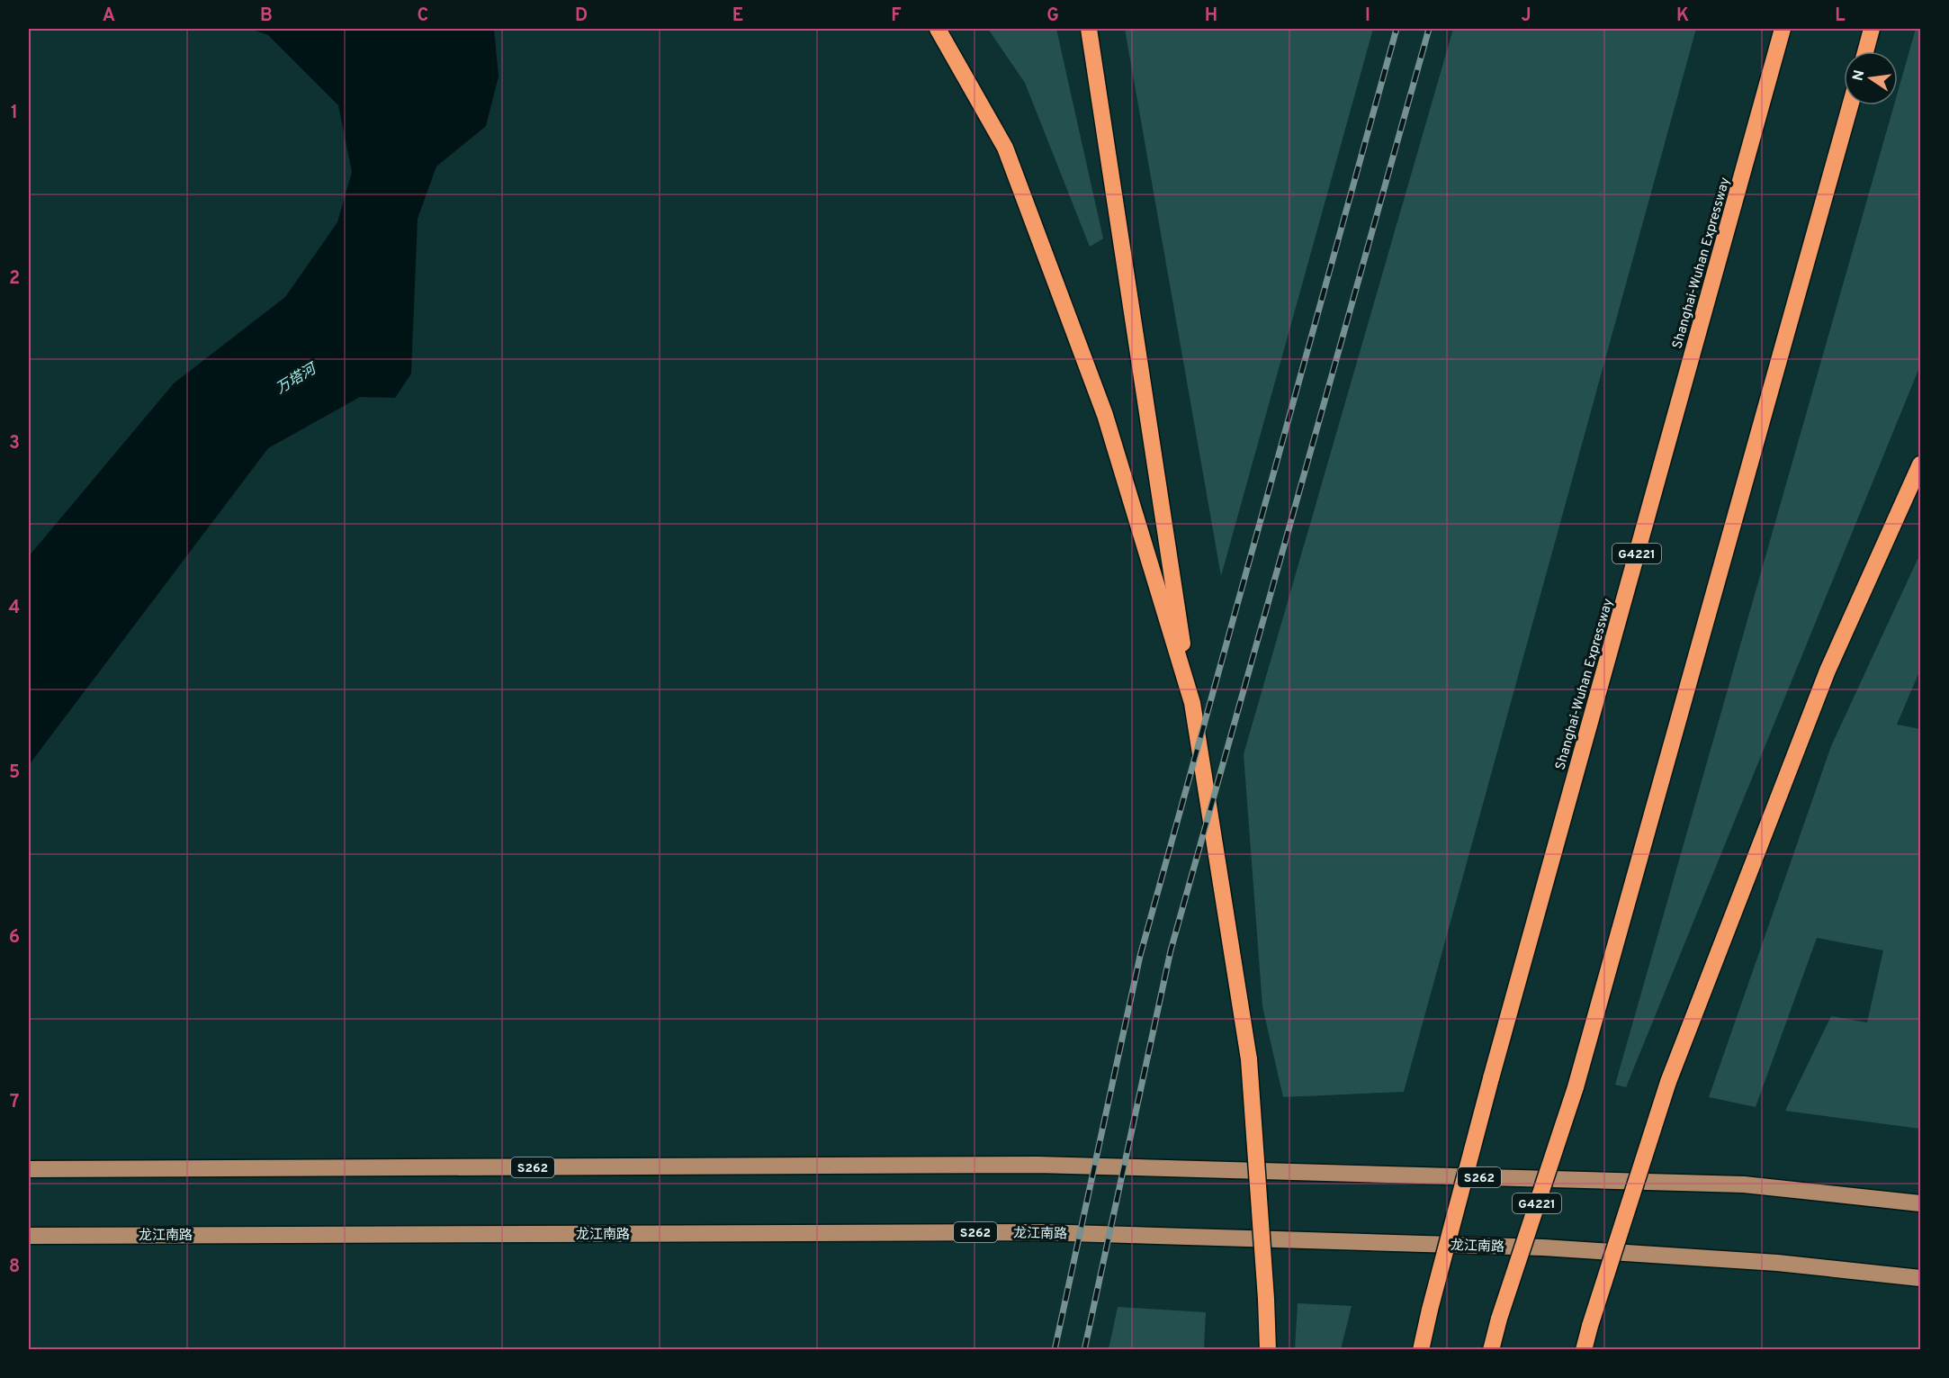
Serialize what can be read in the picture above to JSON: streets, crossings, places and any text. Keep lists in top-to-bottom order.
{
  "streets": {
    "highway": ["Shanghai-Wuhan Expressway", "G4221"],
    "main road": ["S262", "龙江南路"]
  },
  "water": ["万塔河"],
  "north": "left",
  "grid": {
    "columns": [
      "A",
      "B",
      "C",
      "D",
      "E",
      "F",
      "G",
      "H",
      "I",
      "J",
      "K",
      "L"
    ],
    "rows": [
      "1",
      "2",
      "3",
      "4",
      "5",
      "6",
      "7",
      "8"
    ]
  }
}
